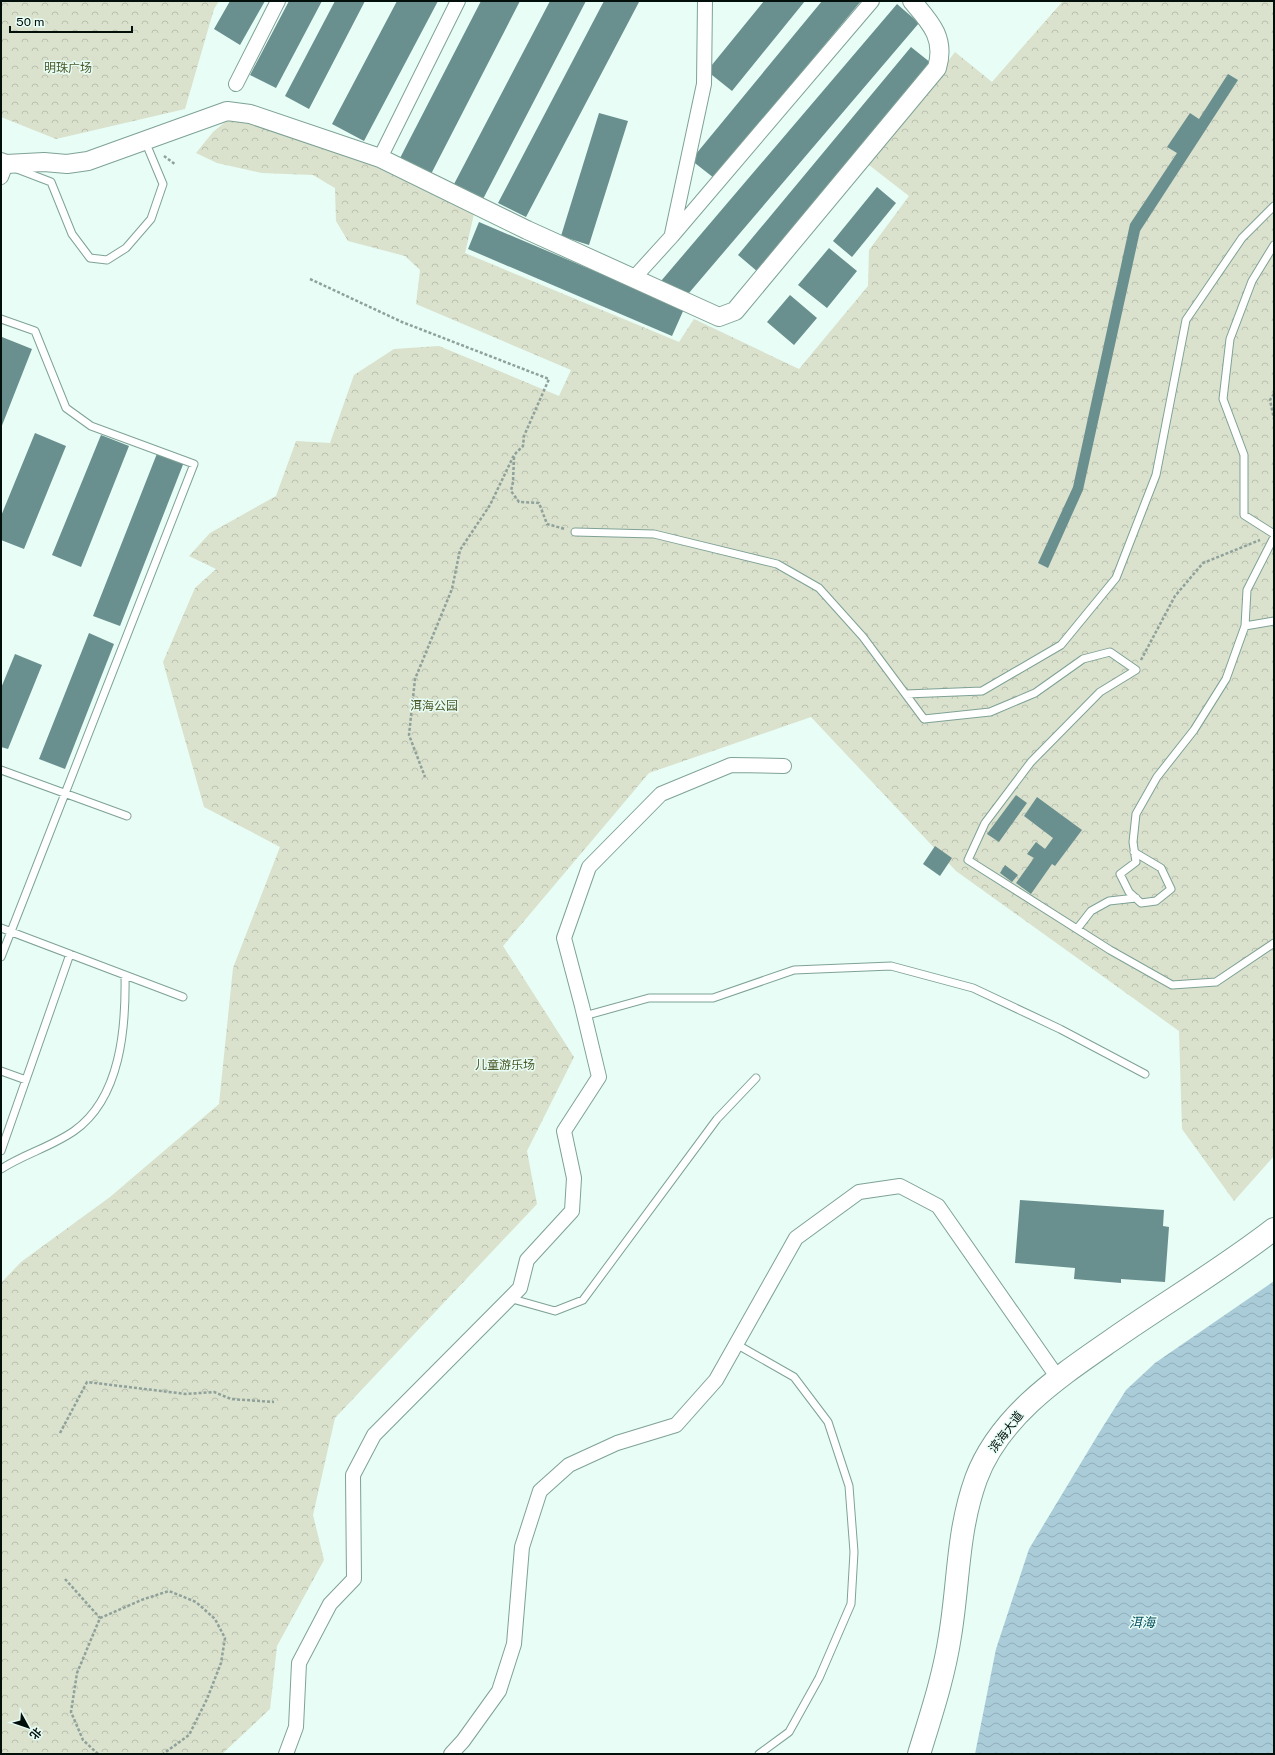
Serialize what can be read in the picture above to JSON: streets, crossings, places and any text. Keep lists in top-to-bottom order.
{
  "streets": {
    "main road": ["滨海大道"]
  },
  "water": ["洱海"],
  "parks": ["明珠广场", "洱海公园", "儿童游乐场"],
  "scale_bar": "50 m",
  "north": "bottom right"
}
